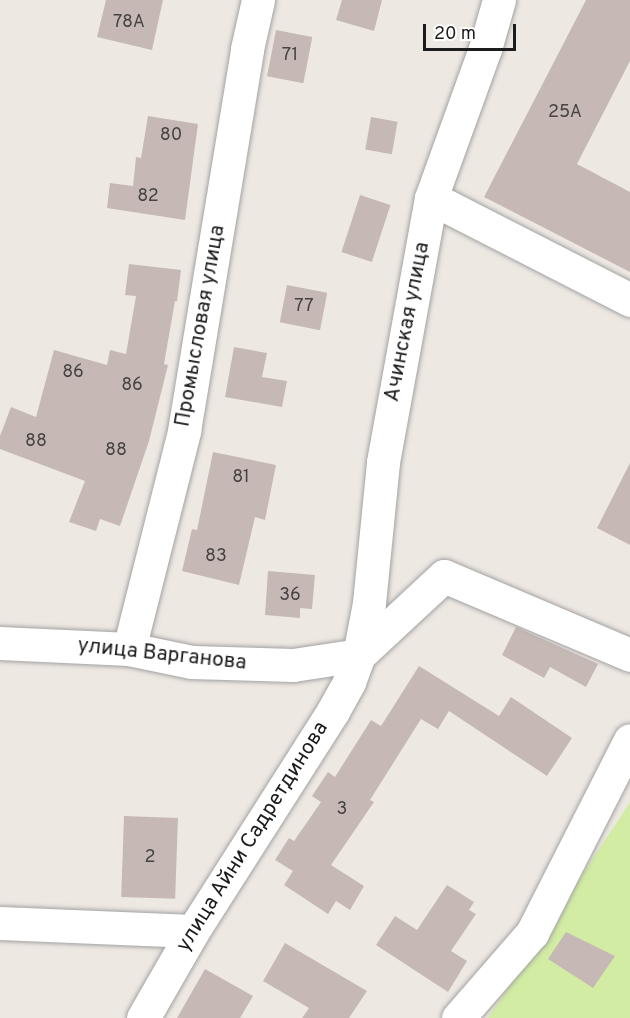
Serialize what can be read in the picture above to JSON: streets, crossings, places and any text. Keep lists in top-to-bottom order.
{
  "streets": {
    "street": [
      "Ачинская улица",
      "Промысловая улица",
      "улица Варганова",
      "улица Айни Садретдинова"
    ]
  },
  "crossings": [
    ["Ачинская улица", "улица Варганова"],
    ["Ачинская улица", "улица Айни Садретдинова"],
    ["Промысловая улица", "улица Варганова"],
    ["улица Варганова", "улица Айни Садретдинова"]
  ],
  "house_numbers": [
    "78А",
    "71",
    "25А",
    "80",
    "82",
    "77",
    "86",
    "86",
    "88",
    "88",
    "81",
    "83",
    "36",
    "3",
    "2"
  ],
  "scale_bar": "20 m"
}
